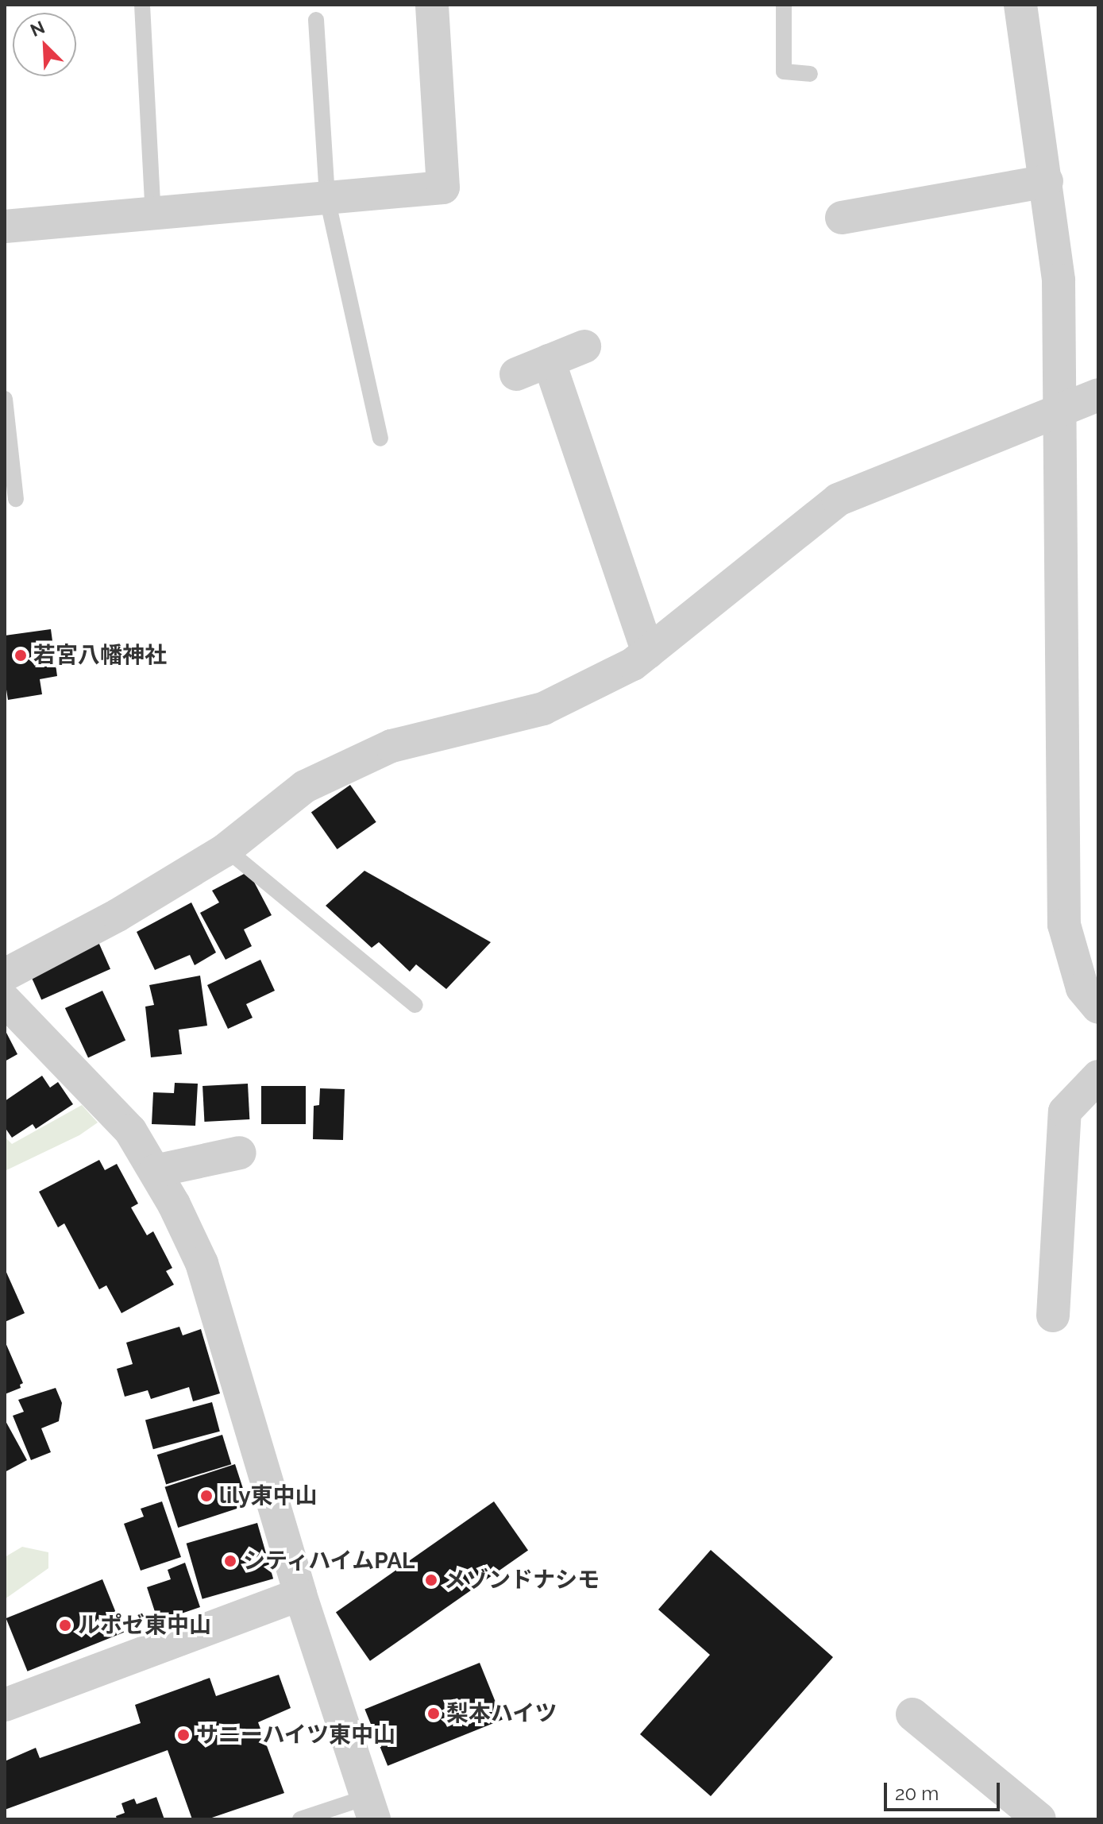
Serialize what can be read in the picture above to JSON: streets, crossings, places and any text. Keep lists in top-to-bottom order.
{
  "places": [
    "若宮八幡神社",
    "lily東中山",
    "シティハイムPAL",
    "メゾンドナシモ",
    "ルポゼ東中山",
    "梨本ハイツ",
    "サニーハイツ東中山"
  ],
  "scale_bar": "20 m",
  "north": "top left"
}
